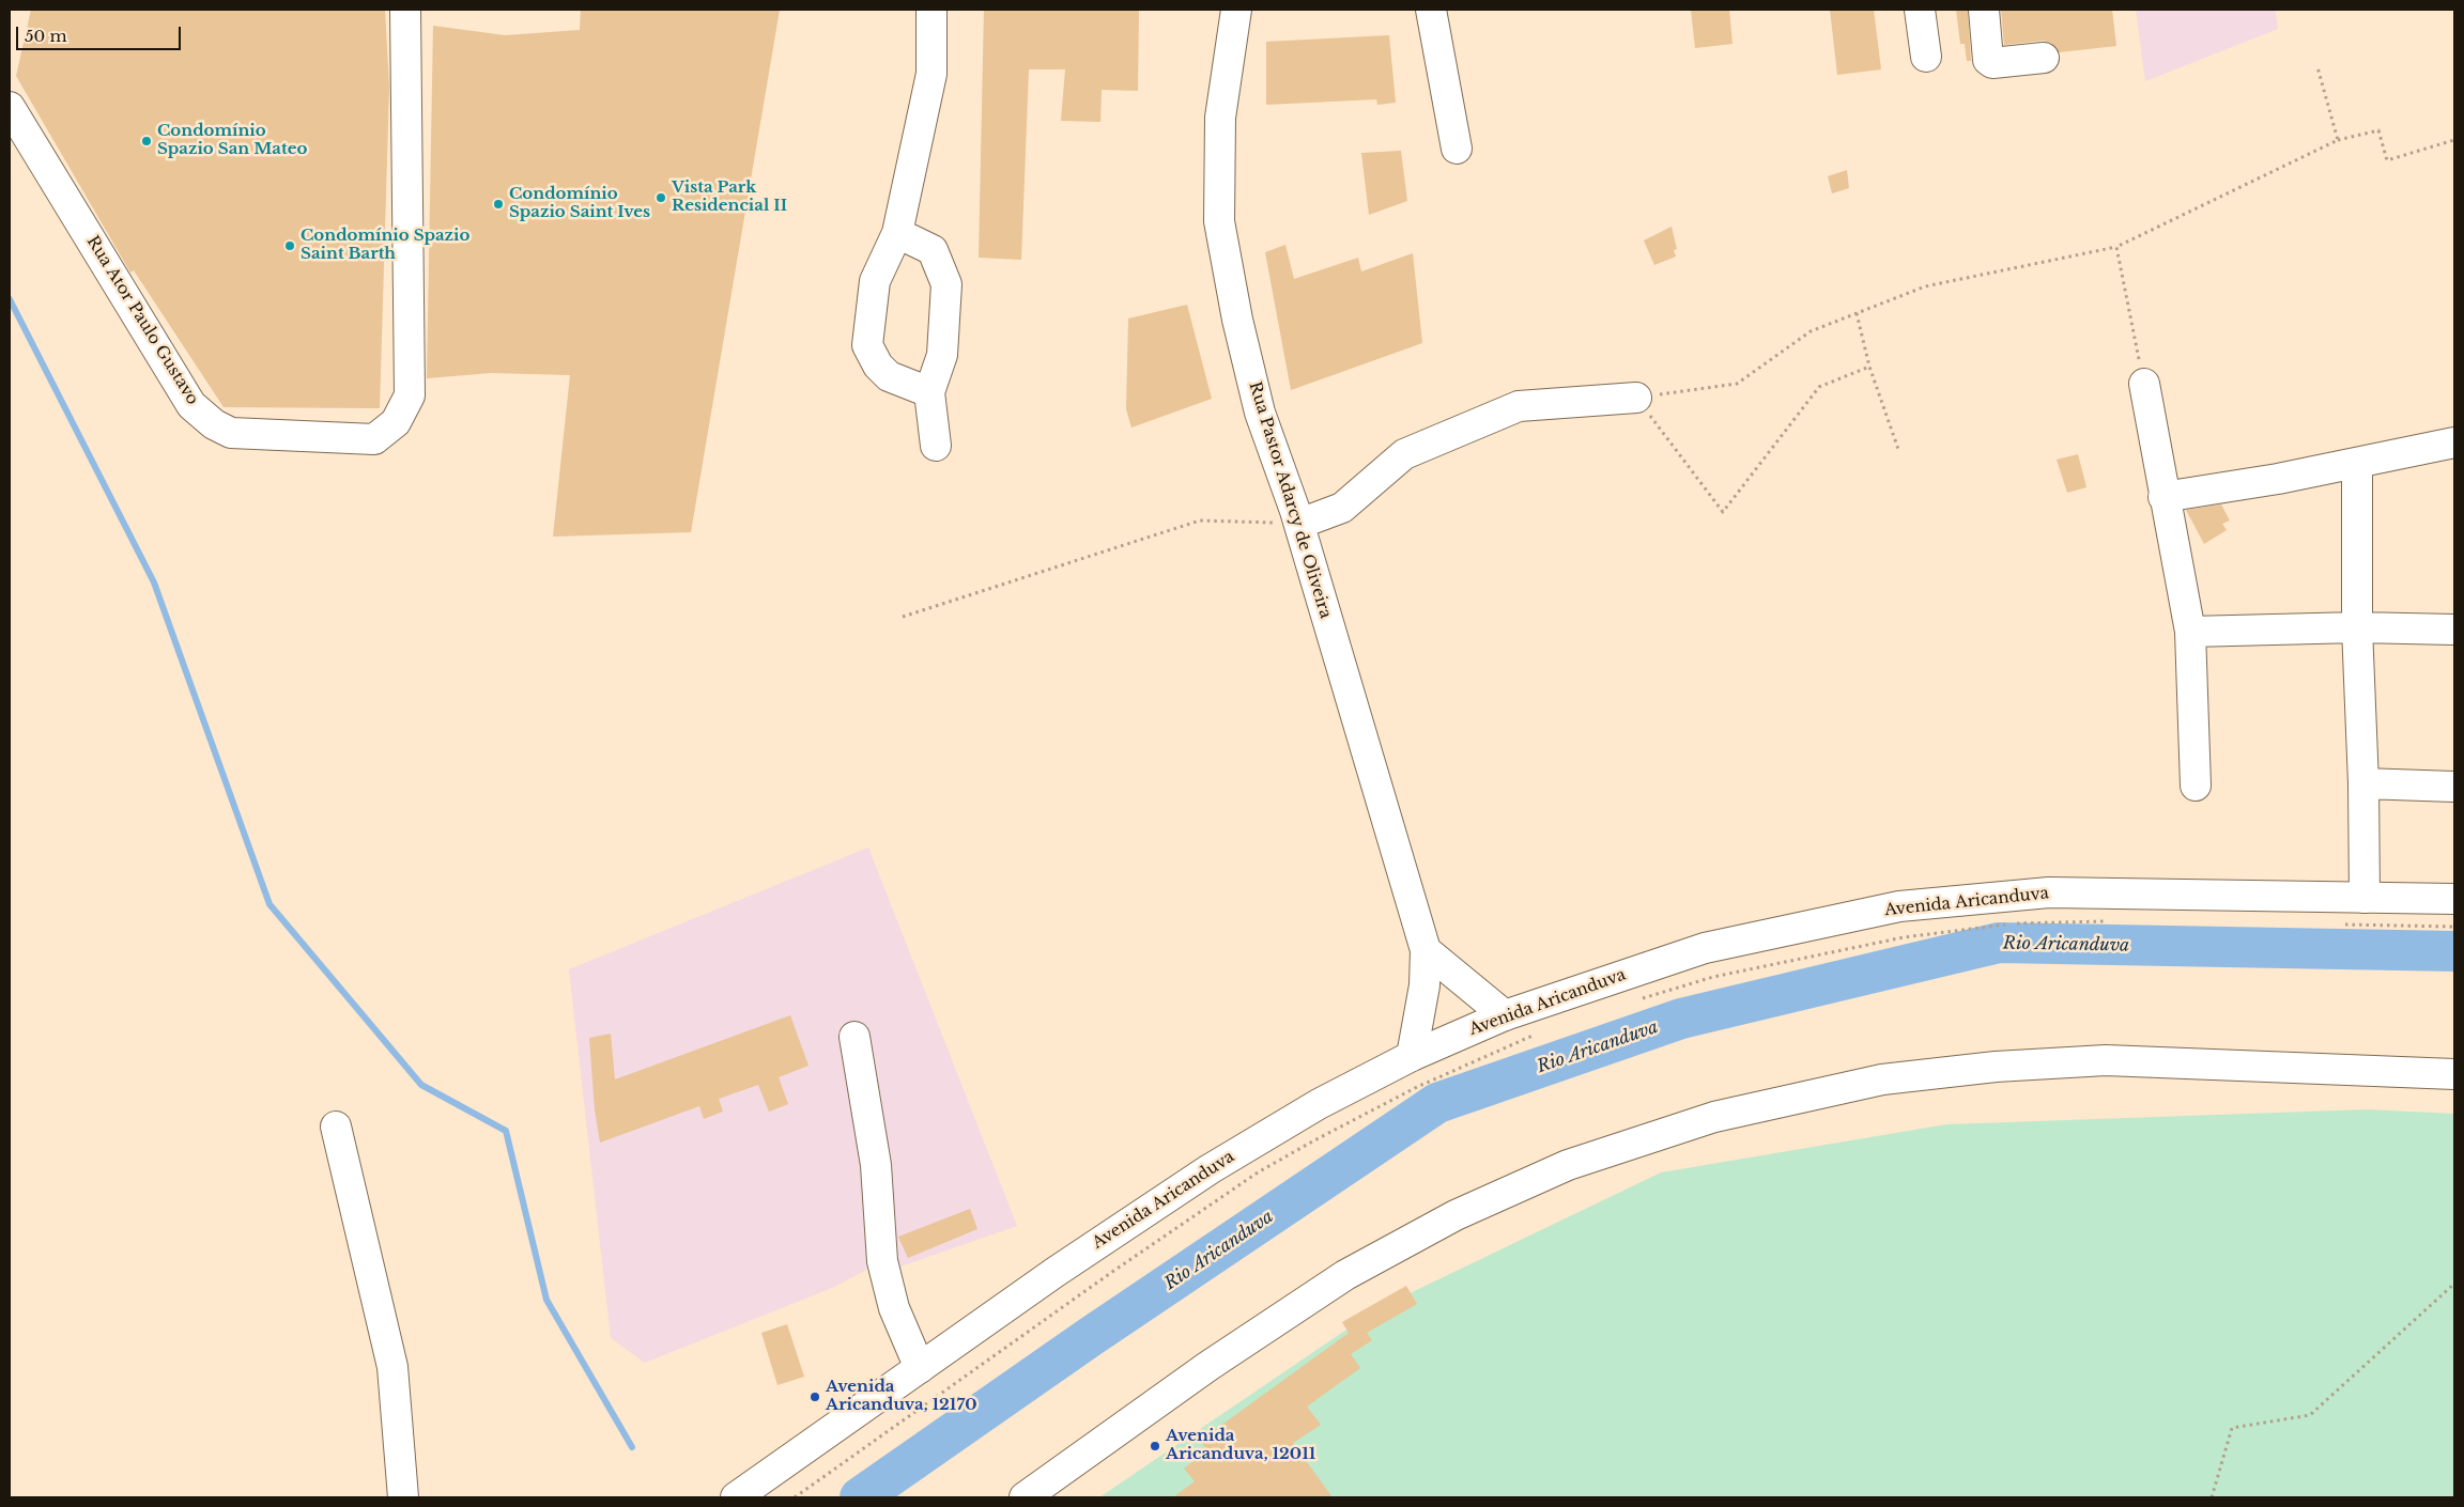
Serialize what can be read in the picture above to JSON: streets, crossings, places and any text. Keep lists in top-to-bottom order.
{
  "streets": {
    "main road": ["Rua Ator Paulo Gustavo", "Rua Pastor Adarcy de Oliveira", "Avenida Aricanduva"]
  },
  "crossings": [
    ["Rua Pastor Adarcy de Oliveira", "Avenida Aricanduva"]
  ],
  "water": ["Rio Aricanduva"],
  "places": [
    "Condomínio Spazio San Mateo",
    "Vista Park Residencial II",
    "Condomínio Spazio Saint Ives",
    "Condomínio Spazio Saint Barth",
    "Avenida Aricanduva, 12170",
    "Avenida Aricanduva, 12011"
  ],
  "scale_bar": "50 m"
}
